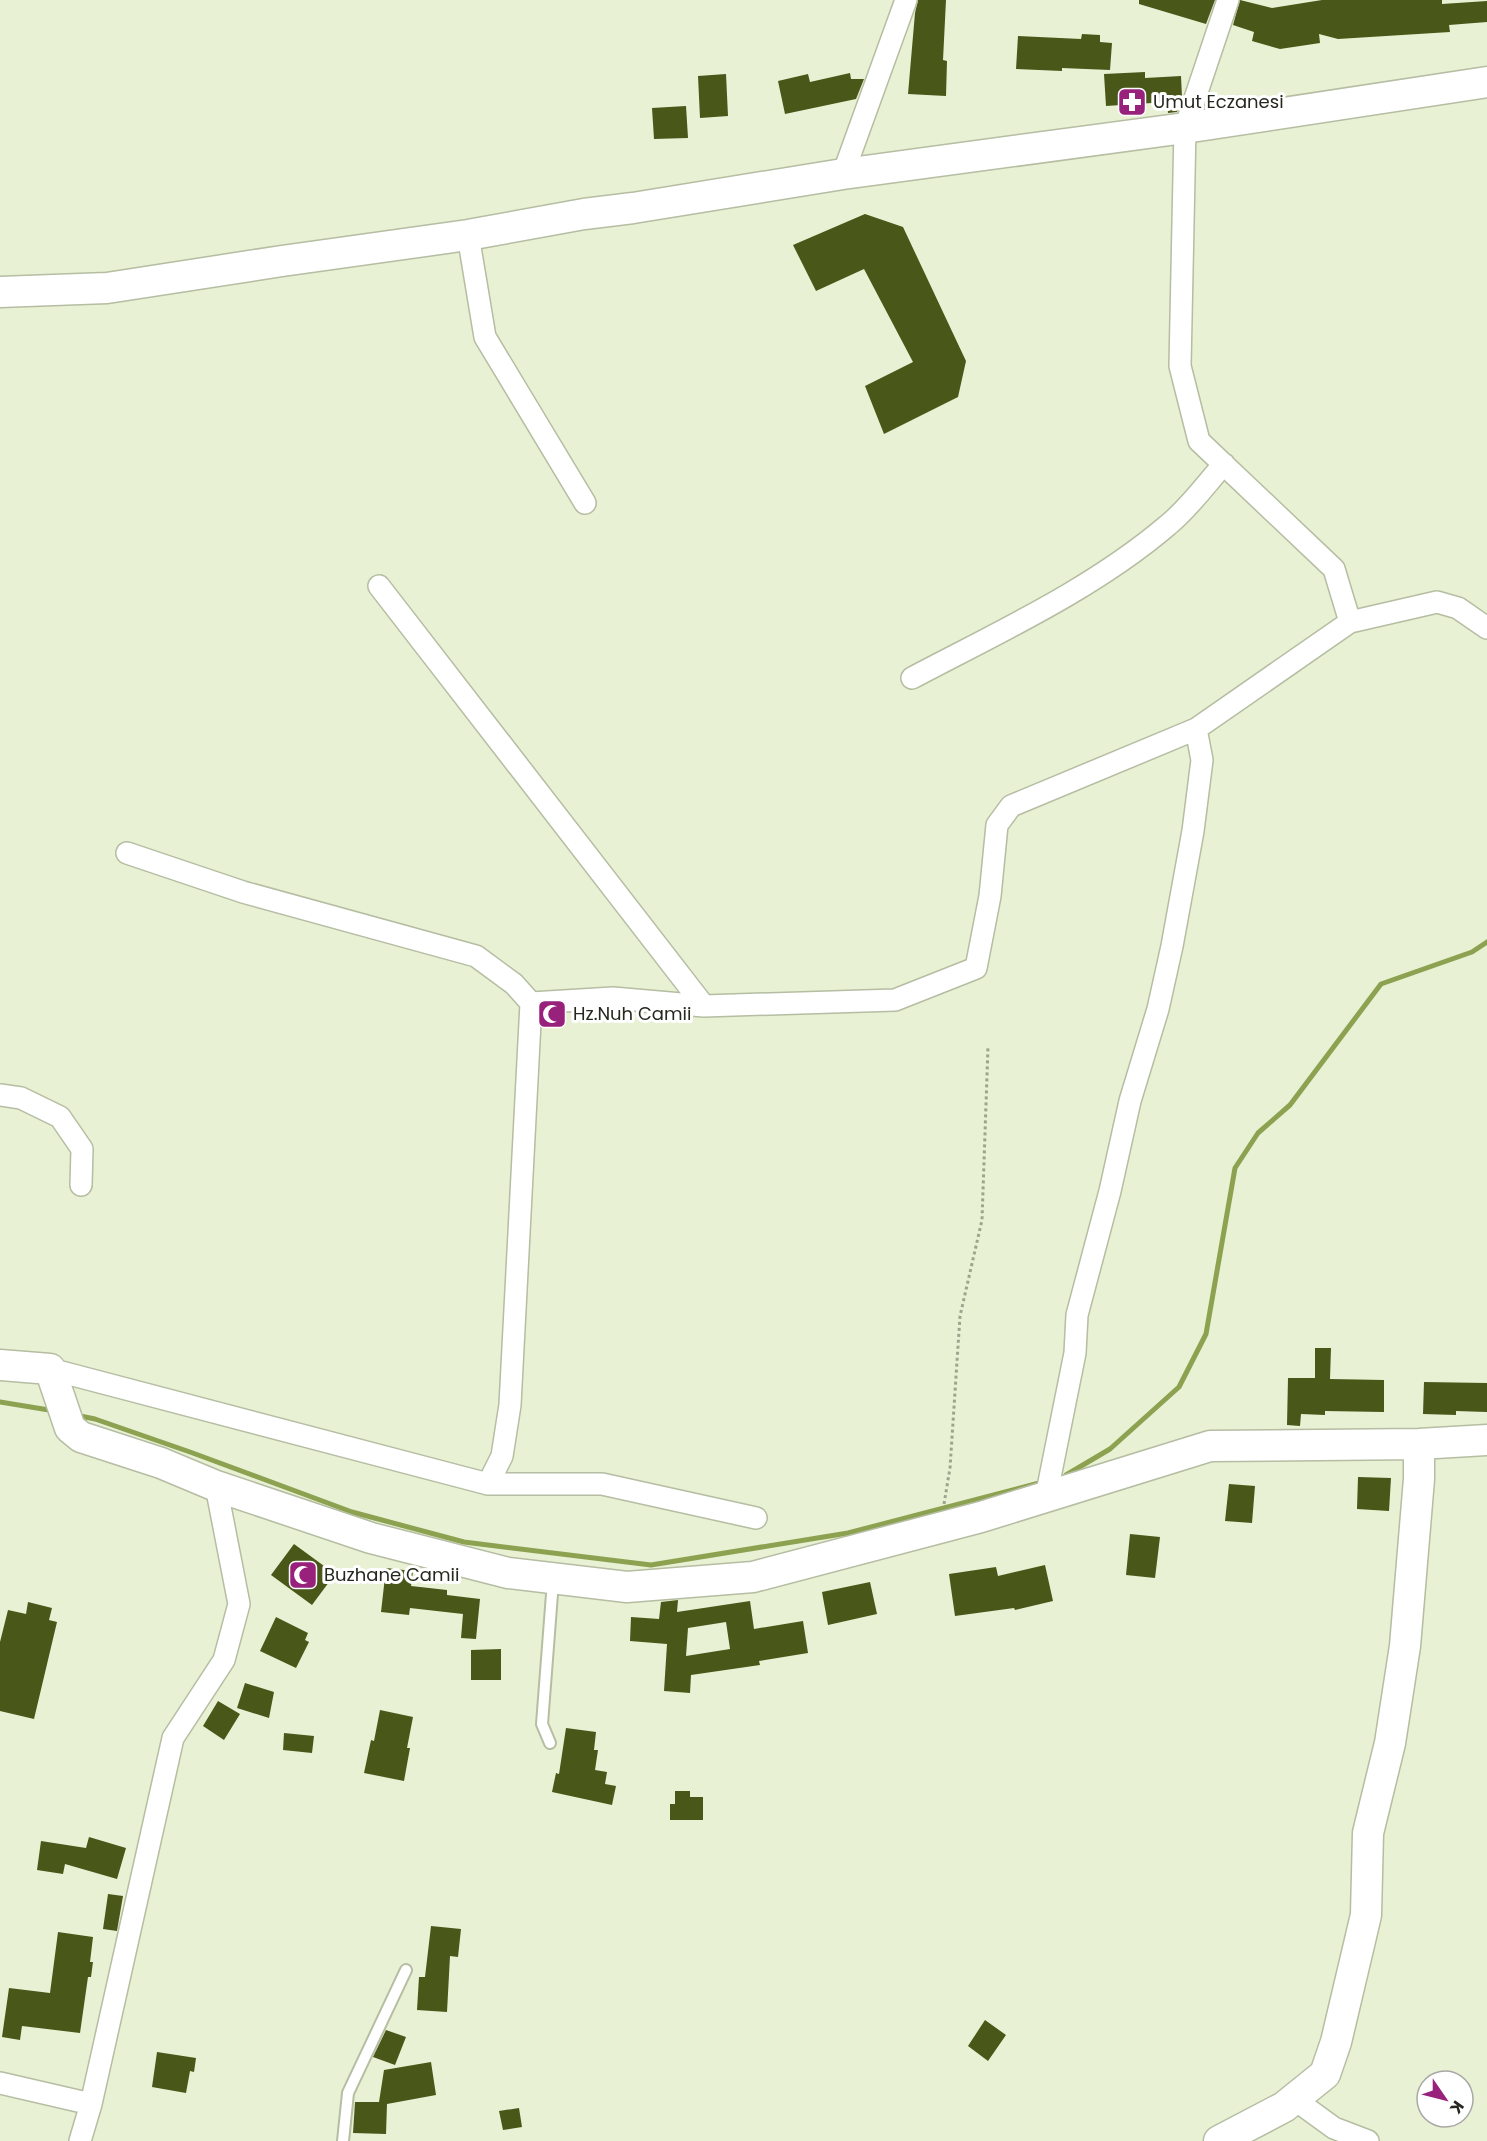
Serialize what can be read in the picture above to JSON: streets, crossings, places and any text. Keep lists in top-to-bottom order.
{
  "places": {
    "pharmacy": ["Umut Eczanesi"],
    "mosque": ["Hz.Nuh Camii", "Buzhane Camii"]
  },
  "north": "bottom right"
}
